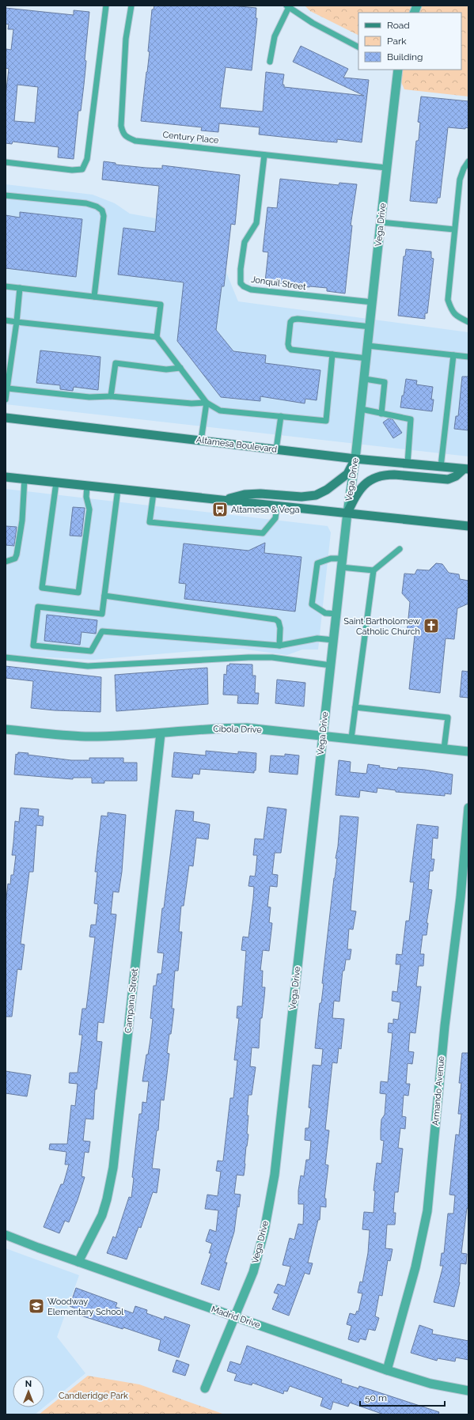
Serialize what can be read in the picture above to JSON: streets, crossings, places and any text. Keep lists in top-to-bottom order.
{
  "streets": {
    "main road": ["Altamesa Boulevard"],
    "street": [
      "Vega Drive",
      "Cibola Drive",
      "Campana Street",
      "Armando Avenue",
      "Madrid Drive"
    ],
    "lane": ["Century Place", "Jonquil Street"]
  },
  "crossings": [
    ["Century Place", "Vega Drive"],
    ["Century Place", "Jonquil Street"],
    ["Vega Drive", "Jonquil Street"],
    ["Vega Drive", "Altamesa Boulevard"],
    ["Vega Drive", "Cibola Drive"],
    ["Vega Drive", "Madrid Drive"],
    ["Cibola Drive", "Campana Street"],
    ["Campana Street", "Madrid Drive"],
    ["Armando Avenue", "Madrid Drive"]
  ],
  "parks": ["Candleridge Park"],
  "places": {
    "bus stop": ["Altamesa & Vega"],
    "church": ["Saint Bartholomew Catholic Church"],
    "school or university": ["Woodway Elementary School"]
  },
  "legend": ["Road", "Park", "Building"],
  "scale_bar": "50 m",
  "north": "top"
}
